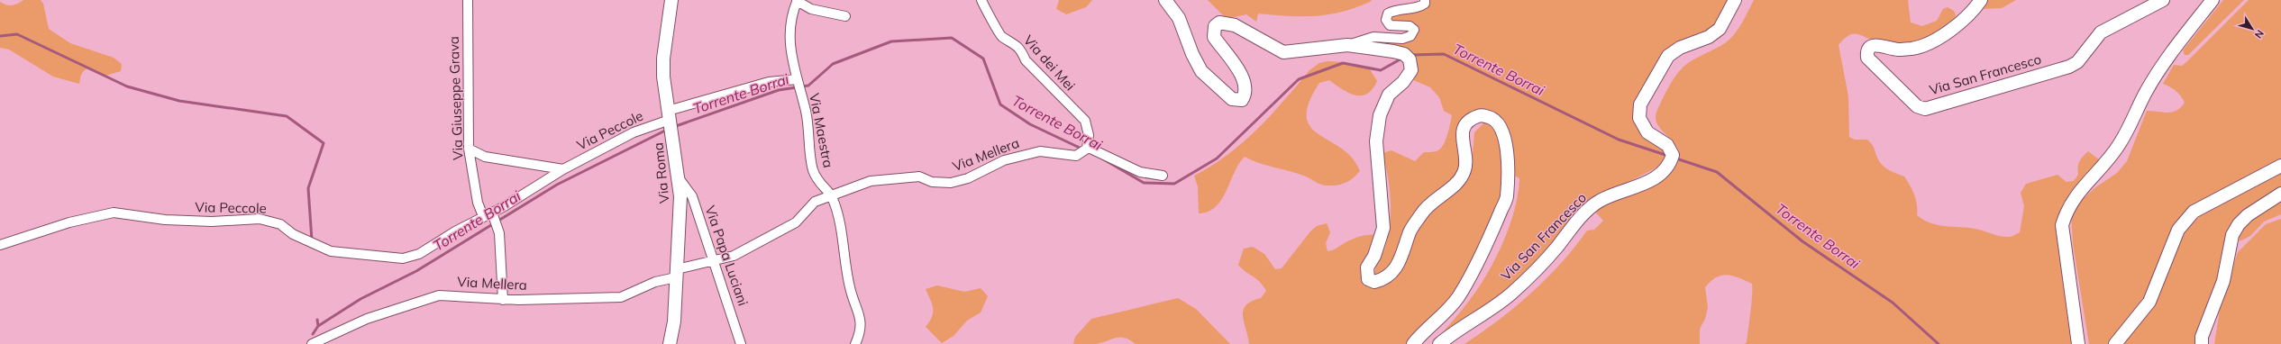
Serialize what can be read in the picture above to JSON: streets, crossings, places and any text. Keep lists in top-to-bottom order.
{
  "streets": {
    "street": [
      "Via dei Mei",
      "Via San Francesco",
      "Via Giuseppe Grava",
      "Via Peccole",
      "Via Maestra",
      "Via Mellera",
      "Via Roma",
      "Via Papa Luciani"
    ]
  },
  "crossings": [
    ["Via dei Mei", "Via Mellera"],
    ["Via Giuseppe Grava", "Via Peccole"],
    ["Via Peccole", "Via Maestra"],
    ["Via Peccole", "Via Roma"],
    ["Via Maestra", "Via Mellera"],
    ["Via Mellera", "Via Roma"],
    ["Via Mellera", "Via Papa Luciani"],
    ["Via Roma", "Via Papa Luciani"]
  ],
  "water": ["Torrente Borrai"],
  "north": "bottom right"
}
